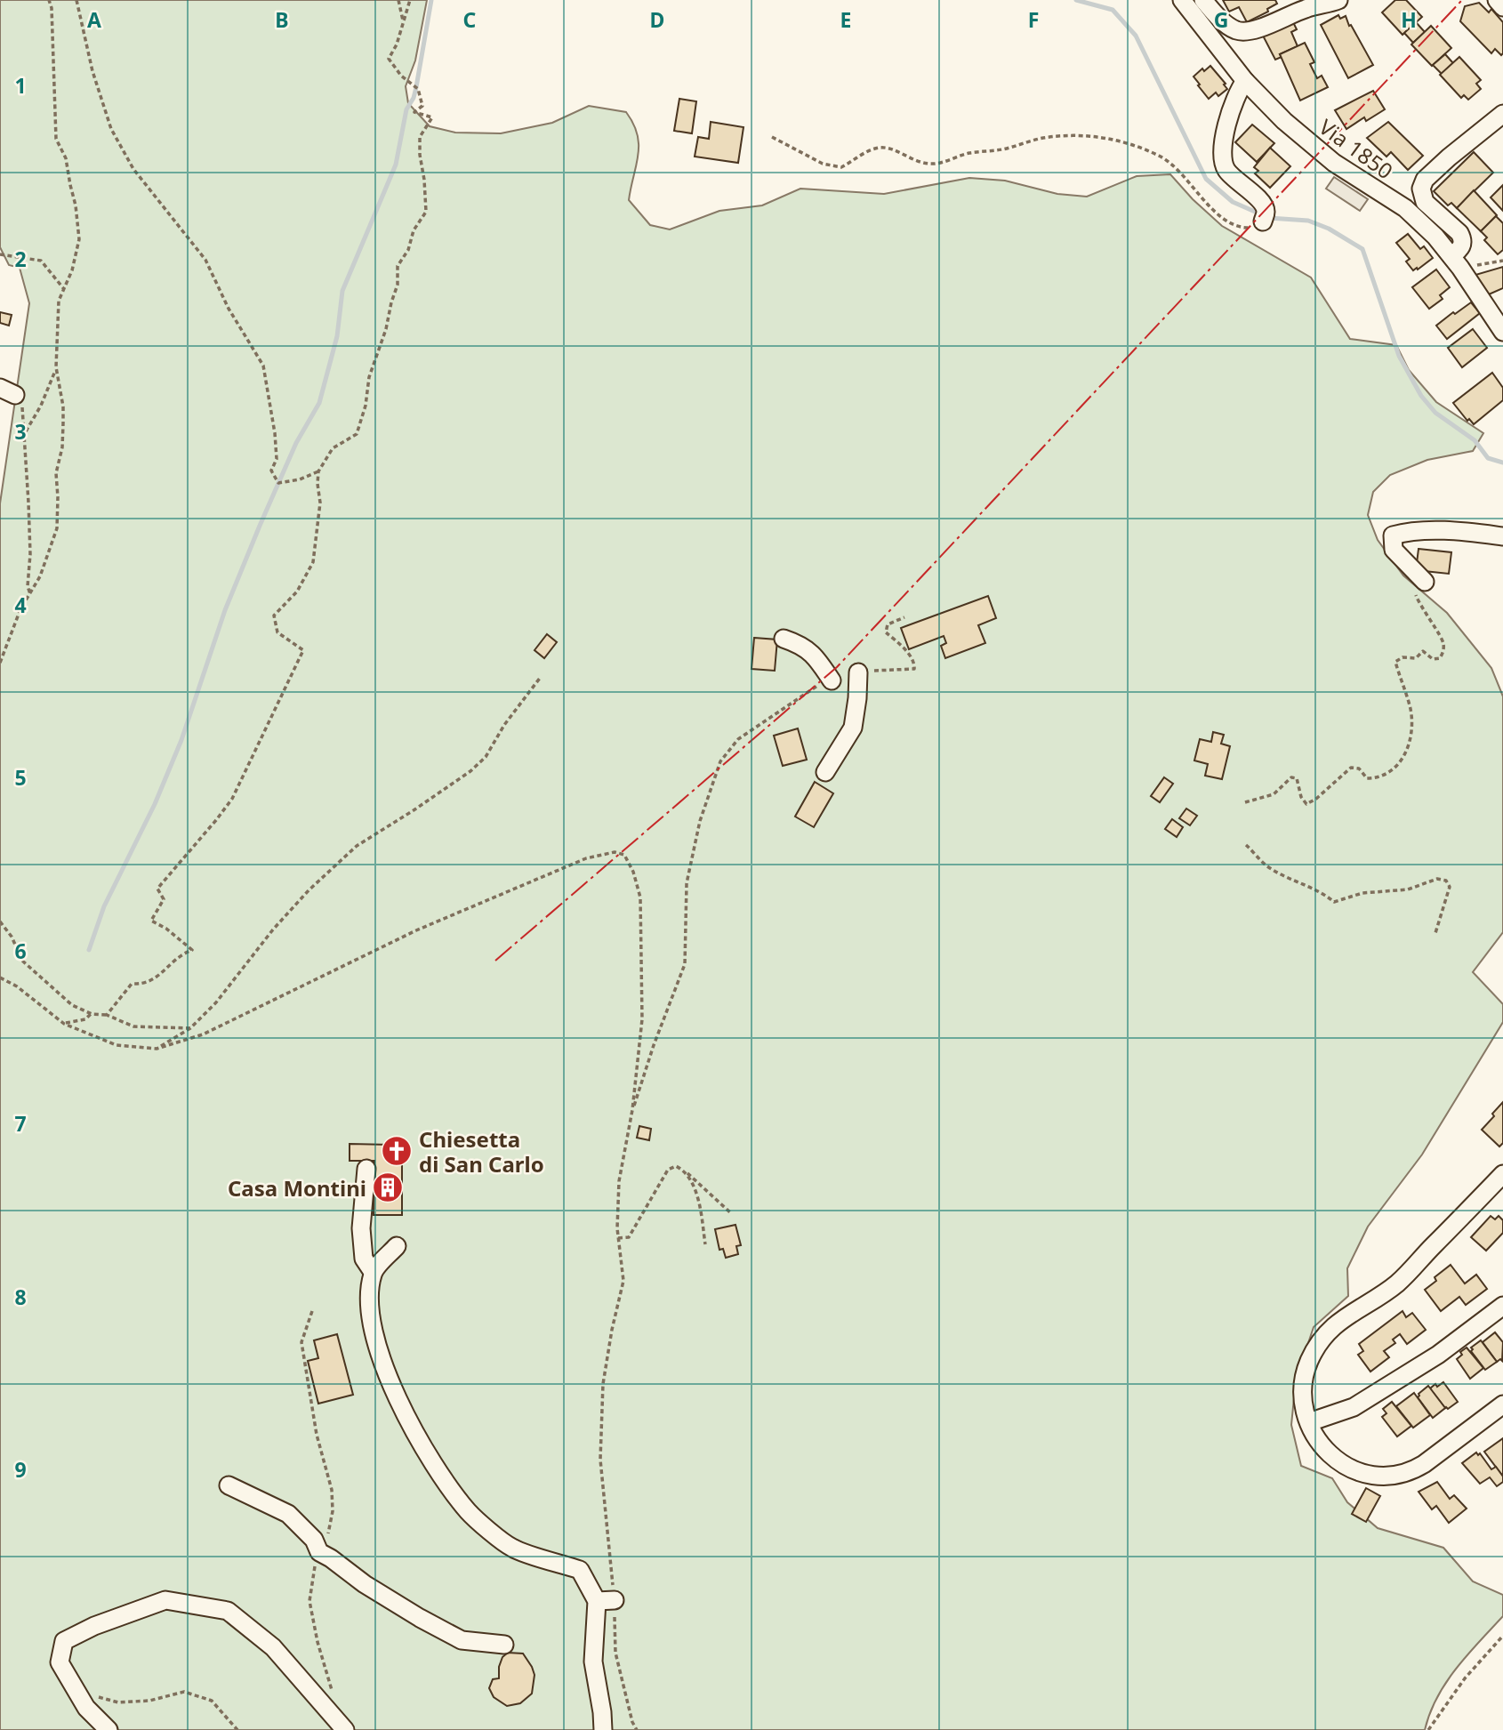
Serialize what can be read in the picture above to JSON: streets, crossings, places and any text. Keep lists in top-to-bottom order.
{
  "streets": {
    "street": ["Via 1850"]
  },
  "places": {
    "church": ["Chiesetta di San Carlo"],
    "building": ["Casa Montini"]
  },
  "grid": {
    "columns": [
      "A",
      "B",
      "C",
      "D",
      "E",
      "F",
      "G",
      "H"
    ],
    "rows": [
      "1",
      "2",
      "3",
      "4",
      "5",
      "6",
      "7",
      "8",
      "9"
    ]
  }
}
